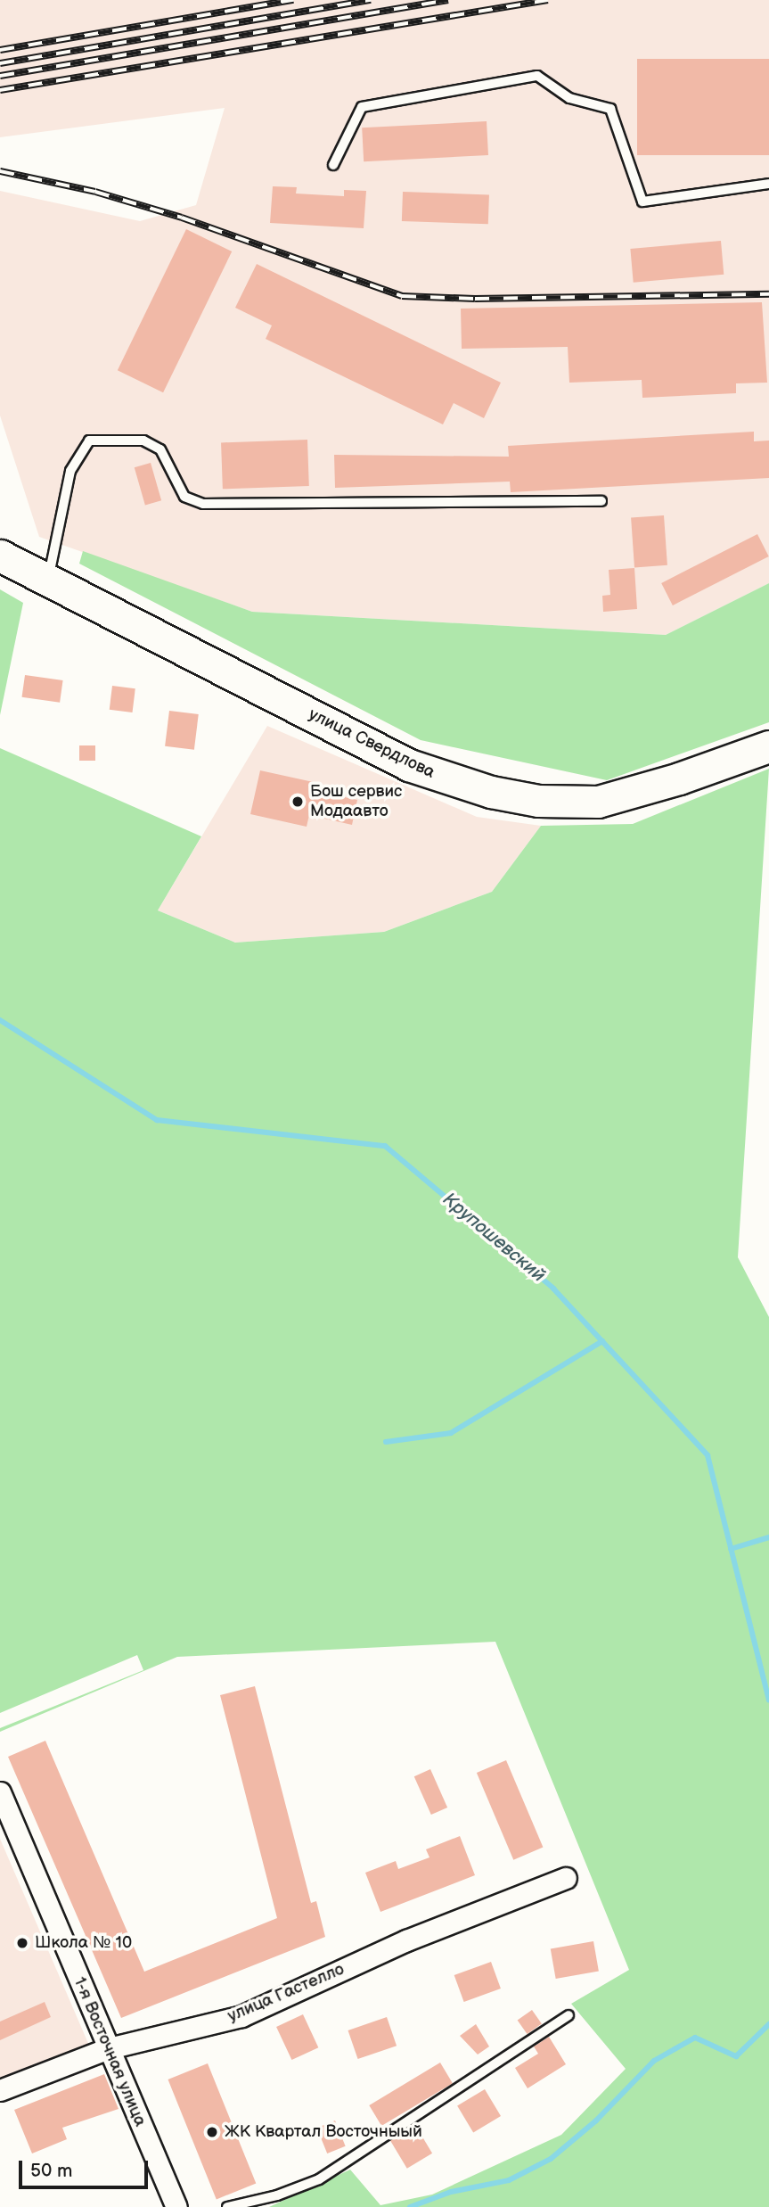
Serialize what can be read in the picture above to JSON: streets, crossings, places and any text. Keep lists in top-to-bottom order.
{
  "streets": {
    "main road": ["улица Свердлова"],
    "street": ["улица Гастелло", "1-я Восточная улица"]
  },
  "crossings": [
    ["улица Гастелло", "1-я Восточная улица"]
  ],
  "water": ["Крупошевский"],
  "places": ["Бош сервис Модаавто", "Школа № 10", "ЖК Квартал Восточныый"],
  "scale_bar": "50 m"
}
